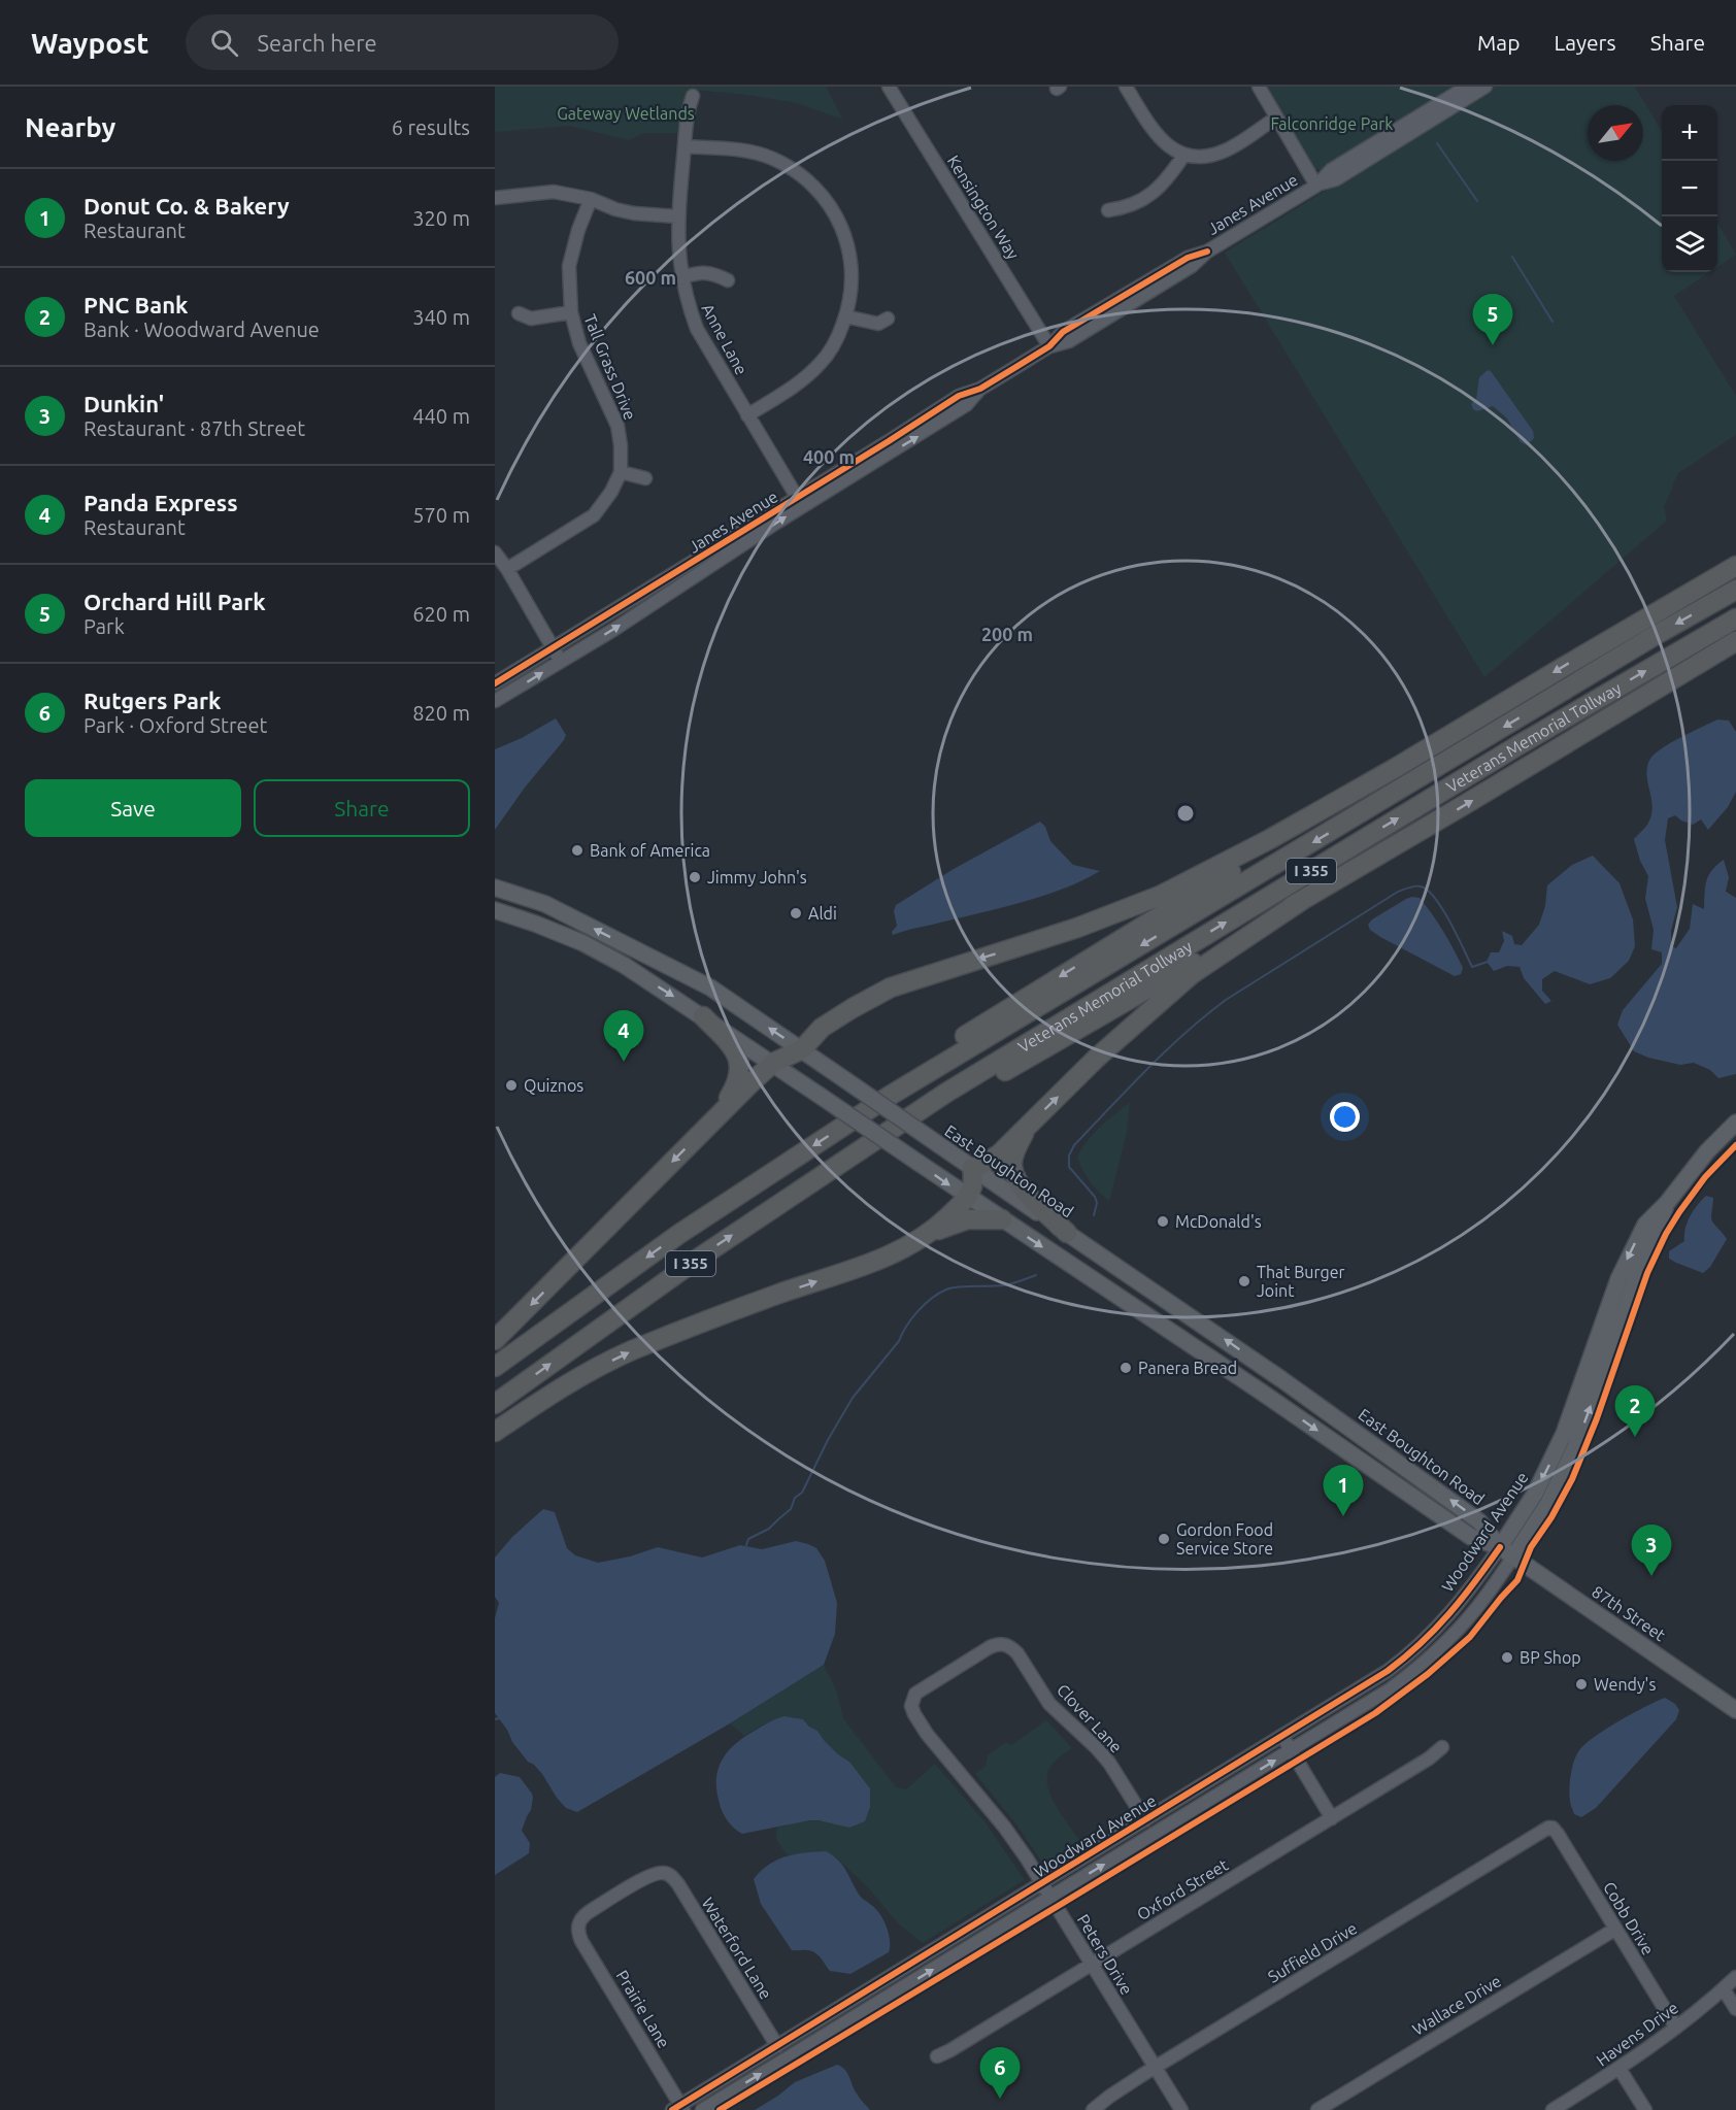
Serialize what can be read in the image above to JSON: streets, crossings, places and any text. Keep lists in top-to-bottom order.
{
  "streets": {
    "highway": ["Veterans Memorial Tollway", "I 355"],
    "main road": ["East Boughton Road", "Woodward Avenue", "87th Street"],
    "street": [
      "Janes Avenue",
      "Kensington Way",
      "Anne Lane",
      "Tall Grass Drive",
      "Clover Lane",
      "Oxford Street",
      "Cobb Drive",
      "Waterford Lane",
      "Suffield Drive",
      "Peters Drive",
      "Wallace Drive",
      "Prairie Lane",
      "Havens Drive"
    ]
  },
  "crossings": [
    ["Janes Avenue", "Kensington Way"],
    ["Janes Avenue", "Anne Lane"],
    ["East Boughton Road", "Woodward Avenue"],
    ["East Boughton Road", "87th Street"],
    ["Woodward Avenue", "87th Street"],
    ["Woodward Avenue", "Clover Lane"],
    ["Woodward Avenue", "Waterford Lane"],
    ["Woodward Avenue", "Peters Drive"],
    ["Woodward Avenue", "Prairie Lane"],
    ["Clover Lane", "Peters Drive"],
    ["Oxford Street", "Peters Drive"],
    ["Cobb Drive", "Suffield Drive"],
    ["Cobb Drive", "Wallace Drive"],
    ["Cobb Drive", "Havens Drive"],
    ["Waterford Lane", "Prairie Lane"],
    ["Suffield Drive", "Peters Drive"]
  ],
  "parks": ["Gateway Wetlands", "Falconridge Park"],
  "places": [
    "Bank of America",
    "Jimmy John's",
    "Aldi",
    "Quiznos",
    "McDonald's",
    "That Burger Joint",
    "Panera Bread",
    "Gordon Food Service Store",
    "BP Shop",
    "Wendy's"
  ],
  "north": "top right",
  "page": {
    "header": "Waypost",
    "search": "Search here",
    "nav": ["Map", "Layers", "Share"],
    "heading": ["Nearby", "6 results"],
    "map_buttons": ["+", "−"],
    "list": [
      {
        "mark": "1",
        "name": "Donut Co. & Bakery",
        "note": "Restaurant",
        "value": "320 m"
      },
      {
        "mark": "2",
        "name": "PNC Bank",
        "note": "Bank · Woodward Avenue",
        "value": "340 m"
      },
      {
        "mark": "3",
        "name": "Dunkin'",
        "note": "Restaurant · 87th Street",
        "value": "440 m"
      },
      {
        "mark": "4",
        "name": "Panda Express",
        "note": "Restaurant",
        "value": "570 m"
      },
      {
        "mark": "5",
        "name": "Orchard Hill Park",
        "note": "Park",
        "value": "620 m"
      },
      {
        "mark": "6",
        "name": "Rutgers Park",
        "note": "Park · Oxford Street",
        "value": "820 m"
      }
    ],
    "pins": [
      "5",
      "4",
      "2",
      "1",
      "3",
      "6"
    ],
    "buttons": ["Save", "Share"]
  },
  "rings": ["600 m", "400 m", "200 m"]
}
